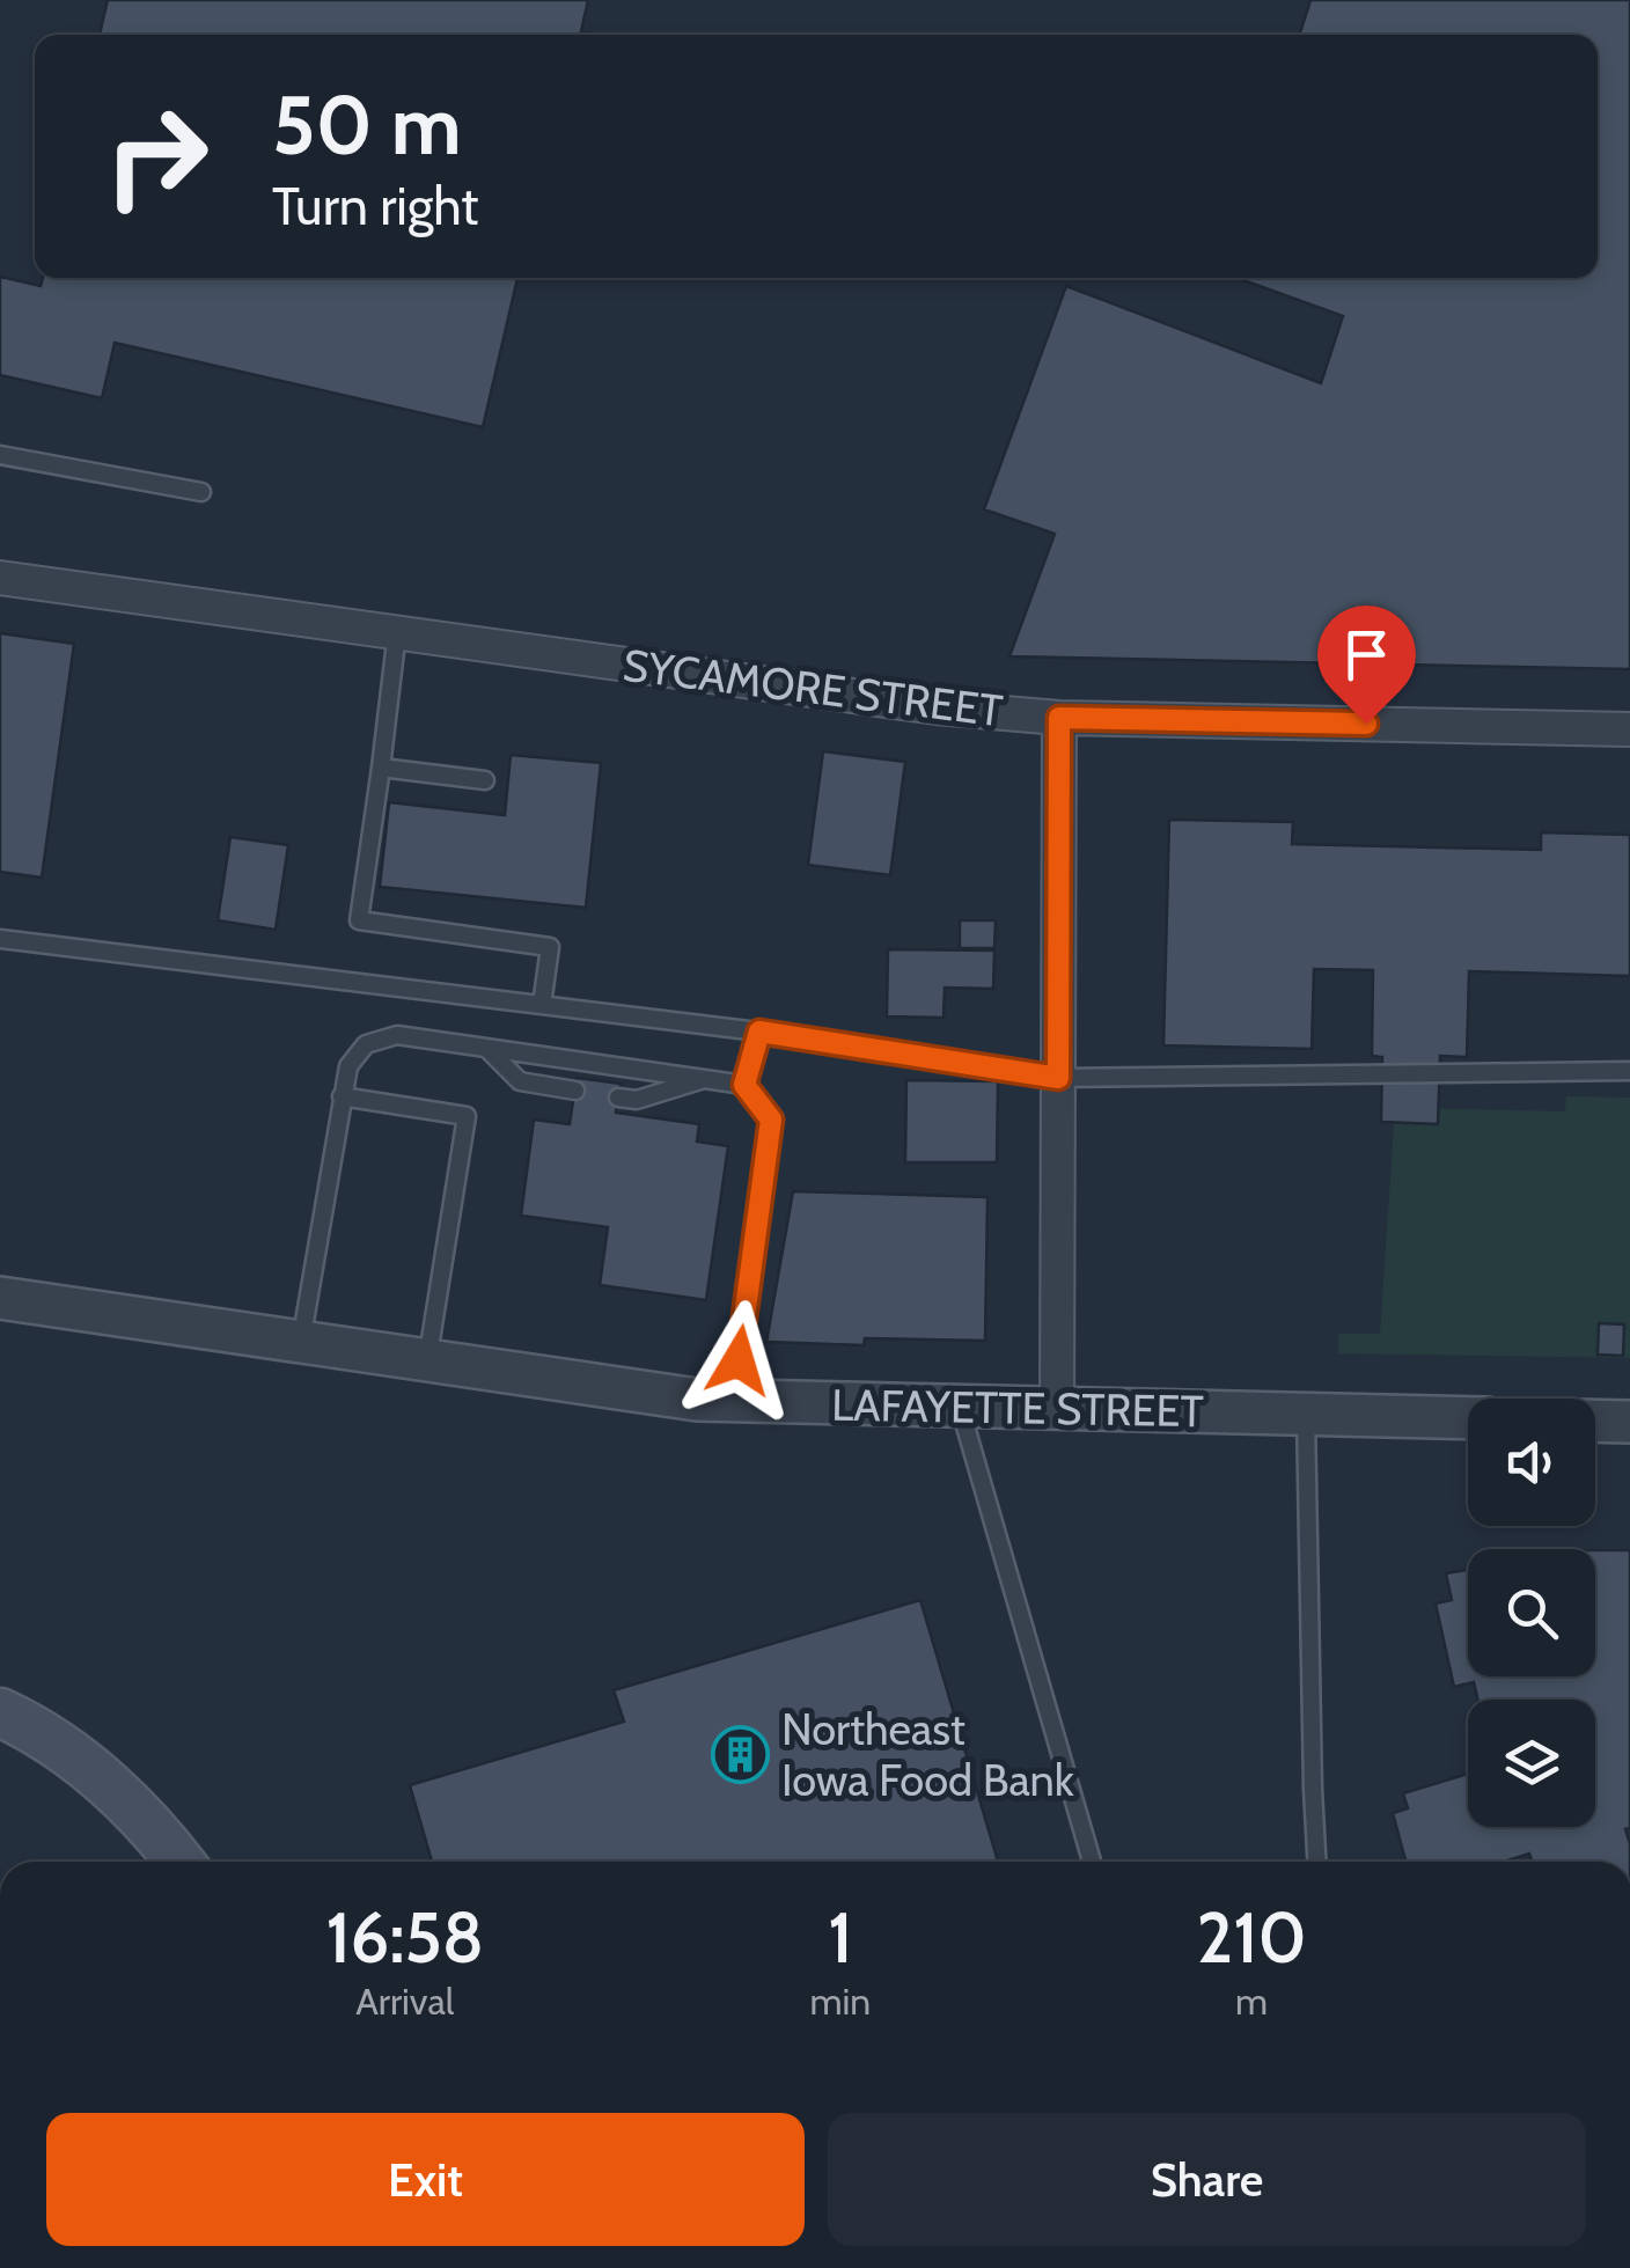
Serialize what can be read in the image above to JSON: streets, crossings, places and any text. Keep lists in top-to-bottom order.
{
  "streets": {
    "street": ["SYCAMORE STREET", "LAFAYETTE STREET"]
  },
  "places": {
    "building": ["Northeast Iowa Food Bank"]
  },
  "page": {
    "turn": ["50 m", "Turn right"],
    "eta": [
      "16:58",
      "Arrival",
      "1",
      "min",
      "210",
      "m"
    ],
    "buttons": ["Exit", "Share"]
  }
}
